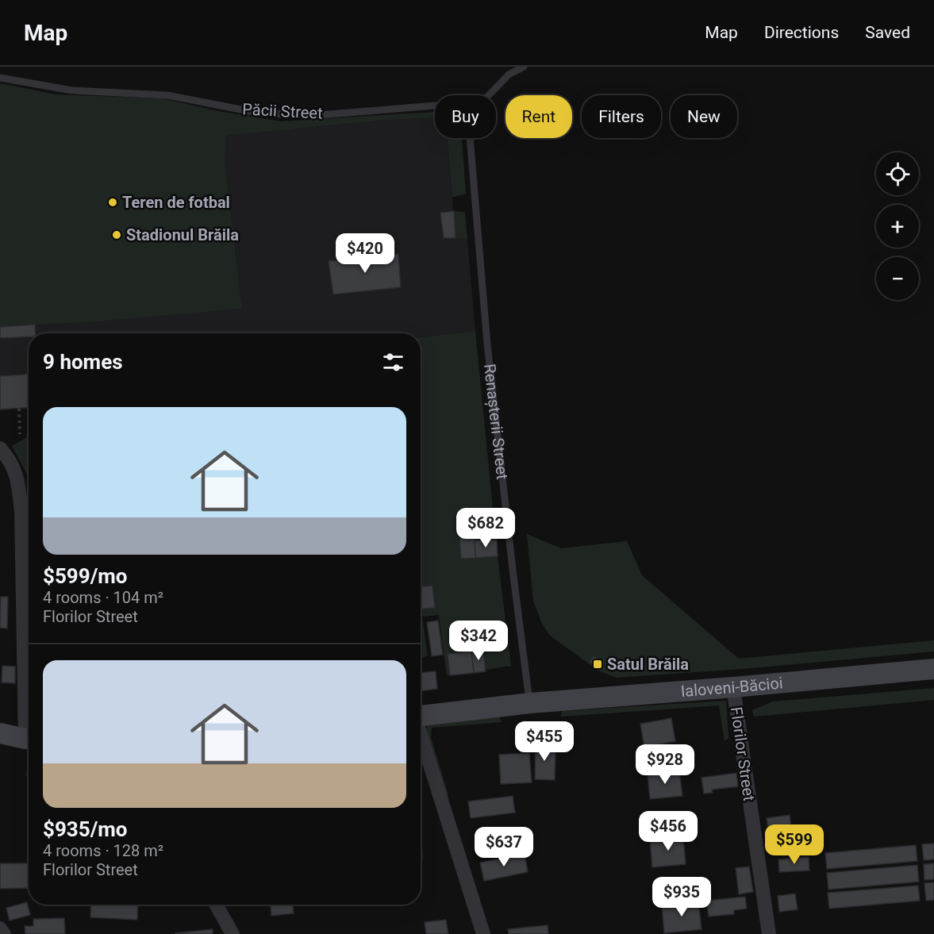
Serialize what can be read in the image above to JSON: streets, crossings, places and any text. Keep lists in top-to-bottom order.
{
  "streets": {
    "main road": ["Ialoveni-Băcioi"],
    "street": ["Florilor Street"],
    "lane": ["Păcii Street", "Renașterii Street"]
  },
  "crossings": [
    ["Renașterii Street", "Ialoveni-Băcioi"],
    ["Ialoveni-Băcioi", "Florilor Street"]
  ],
  "places": {
    "other": ["Teren de fotbal", "Stadionul Brăila"],
    "transit": ["Satul Brăila"]
  },
  "page": {
    "header": "Map",
    "nav": ["Map", "Directions", "Saved"],
    "chip": [
      "Buy",
      "Rent",
      "Filters",
      "New"
    ],
    "map_buttons": ["+", "−"],
    "price": [
      "$420",
      "$682",
      "$342",
      "$455",
      "$928",
      "$456",
      "$599",
      "$637",
      "$935"
    ],
    "heading": "9 homes",
    "list": [
      {
        "name": "$599/mo",
        "note": "4 rooms · 104 m² · Florilor Street"
      },
      {
        "name": "$935/mo",
        "note": "4 rooms · 128 m² · Florilor Street"
      }
    ]
  }
}
